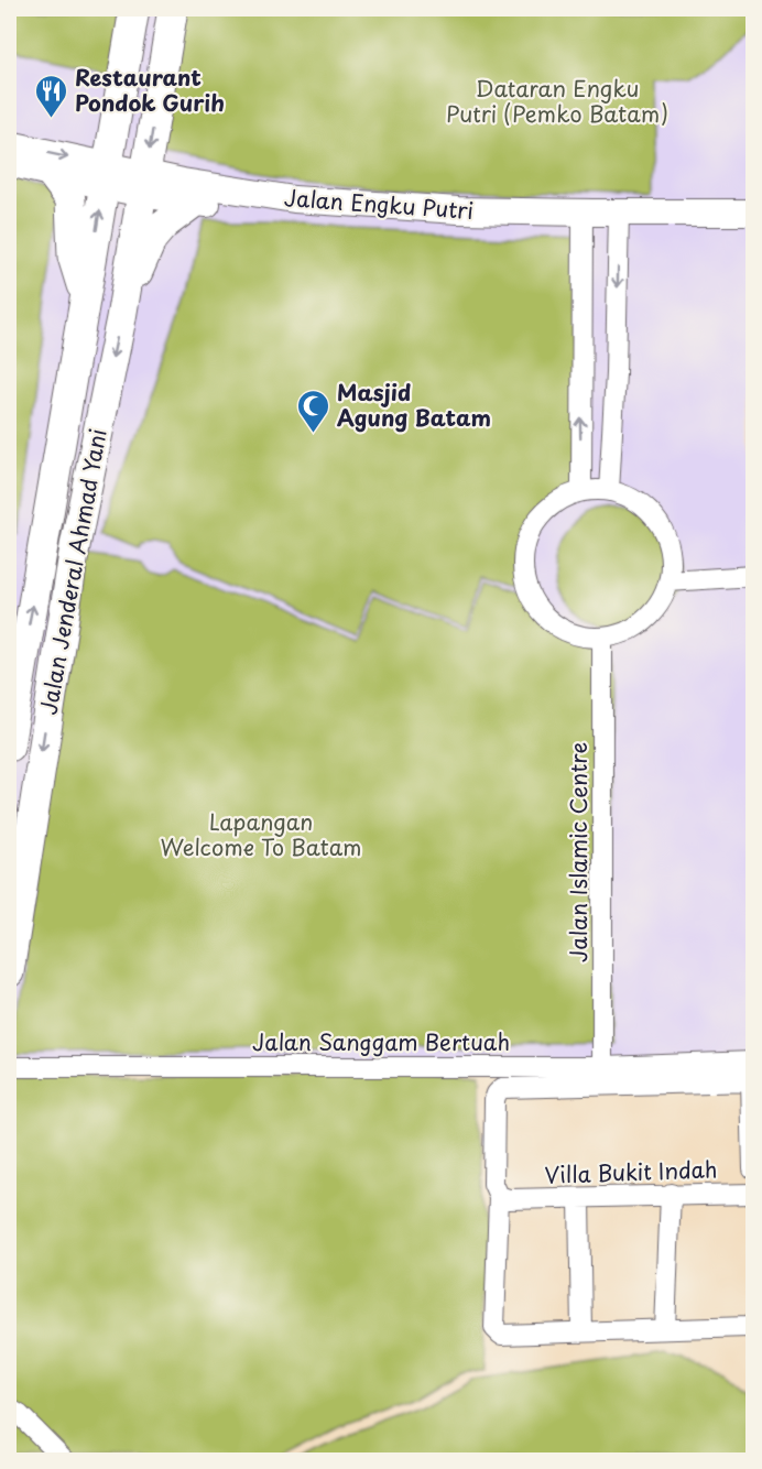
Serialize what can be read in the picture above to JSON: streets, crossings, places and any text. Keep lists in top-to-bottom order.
{
  "streets": {
    "highway": ["Jalan Jenderal Ahmad Yani"],
    "main road": ["Jalan Engku Putri"],
    "street": ["Jalan Islamic Centre", "Jalan Sanggam Bertuah", "Villa Bukit Indah"]
  },
  "crossings": [
    ["Jalan Engku Putri", "Jalan Jenderal Ahmad Yani"],
    ["Jalan Islamic Centre", "Jalan Sanggam Bertuah"]
  ],
  "parks": ["Dataran Engku Putri (Pemko Batam)", "Lapangan Welcome To Batam"],
  "places": {
    "restaurant": ["Restaurant Pondok Gurih"],
    "mosque": ["Masjid Agung Batam"]
  }
}
